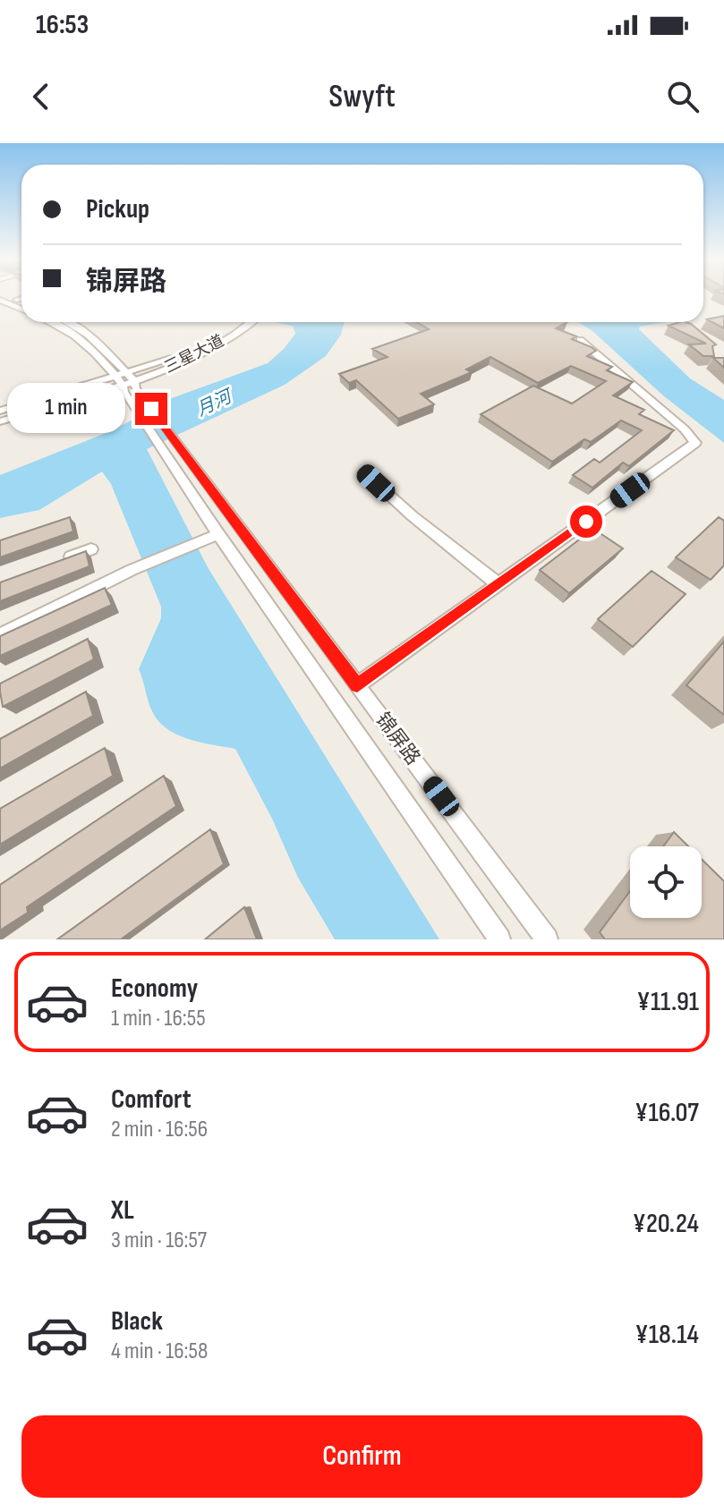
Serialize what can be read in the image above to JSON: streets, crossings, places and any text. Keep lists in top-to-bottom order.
{
  "streets": {
    "street": ["三星大道", "锦屏路"]
  },
  "crossings": [
    ["三星大道", "锦屏路"]
  ],
  "water": ["月河"],
  "page": {
    "status": "16:53",
    "header": "Swyft",
    "banner": ["Pickup", "锦屏路"],
    "bubble": "1 min",
    "list": [
      {
        "name": "Economy",
        "note": "1 min · 16:55",
        "value": "¥11.91"
      },
      {
        "name": "Comfort",
        "note": "2 min · 16:56",
        "value": "¥16.07"
      },
      {
        "name": "XL",
        "note": "3 min · 16:57",
        "value": "¥20.24"
      },
      {
        "name": "Black",
        "note": "4 min · 16:58",
        "value": "¥18.14"
      }
    ],
    "buttons": "Confirm"
  }
}
